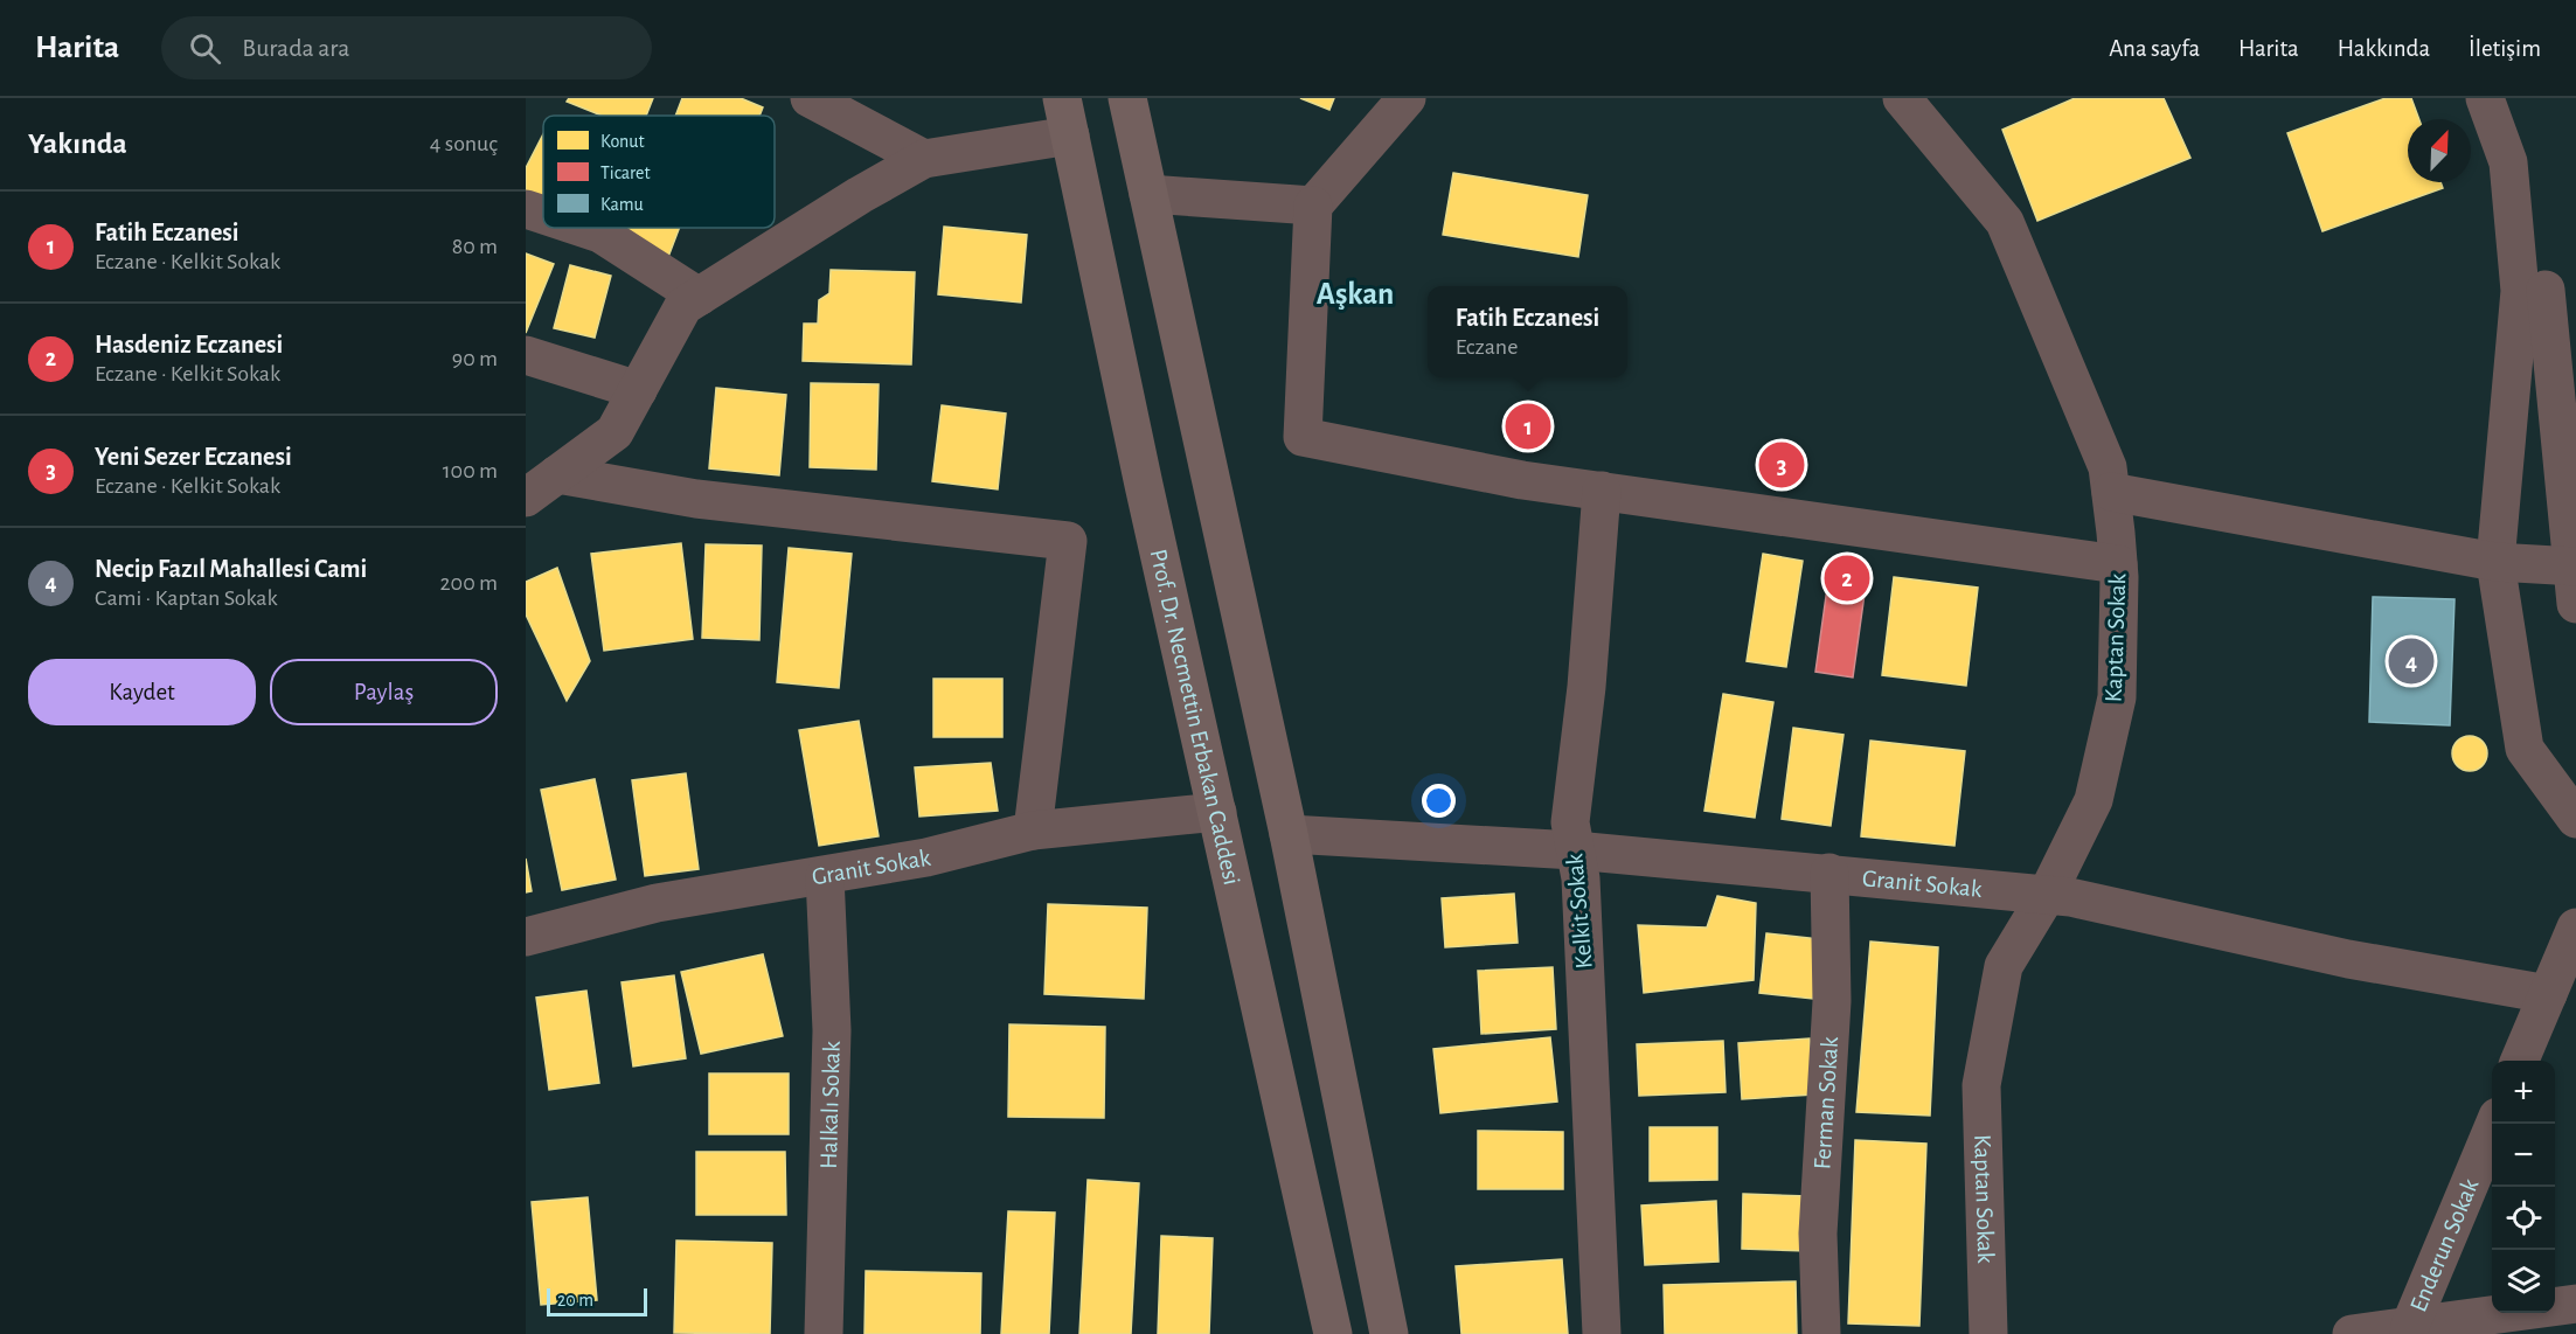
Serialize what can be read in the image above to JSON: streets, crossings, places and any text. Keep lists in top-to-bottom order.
{
  "streets": {
    "main road": ["Prof. Dr. Necmettin Erbakan Caddesi"],
    "street": [
      "Kaptan Sokak",
      "Granit Sokak",
      "Kelkit Sokak",
      "Ferman Sokak",
      "Halkalı Sokak",
      "Enderun Sokak"
    ]
  },
  "crossings": [
    ["Kaptan Sokak", "Granit Sokak"],
    ["Prof. Dr. Necmettin Erbakan Caddesi", "Granit Sokak"],
    ["Granit Sokak", "Kelkit Sokak"],
    ["Granit Sokak", "Ferman Sokak"],
    ["Granit Sokak", "Halkalı Sokak"]
  ],
  "districts": ["Aşkan"],
  "legend": ["Konut", "Ticaret", "Kamu"],
  "scale_bar": "20 m",
  "north": "top right",
  "page": {
    "header": "Harita",
    "search": "Burada ara",
    "nav": [
      "Ana sayfa",
      "Harita",
      "Hakkında",
      "İletişim"
    ],
    "heading": ["Yakında", "4 sonuç"],
    "list": [
      {
        "mark": "1",
        "name": "Fatih Eczanesi",
        "note": "Eczane · Kelkit Sokak",
        "value": "80 m"
      },
      {
        "mark": "2",
        "name": "Hasdeniz Eczanesi",
        "note": "Eczane · Kelkit Sokak",
        "value": "90 m"
      },
      {
        "mark": "3",
        "name": "Yeni Sezer Eczanesi",
        "note": "Eczane · Kelkit Sokak",
        "value": "100 m"
      },
      {
        "mark": "4",
        "name": "Necip Fazıl Mahallesi Cami",
        "note": "Cami · Kaptan Sokak",
        "value": "200 m"
      }
    ],
    "popup": ["Fatih Eczanesi", "Eczane"],
    "pins": [
      "1",
      "3",
      "2",
      "4"
    ],
    "buttons": ["Kaydet", "Paylaş"],
    "map_buttons": ["+", "−"],
    "scale": "20 m"
  }
}
